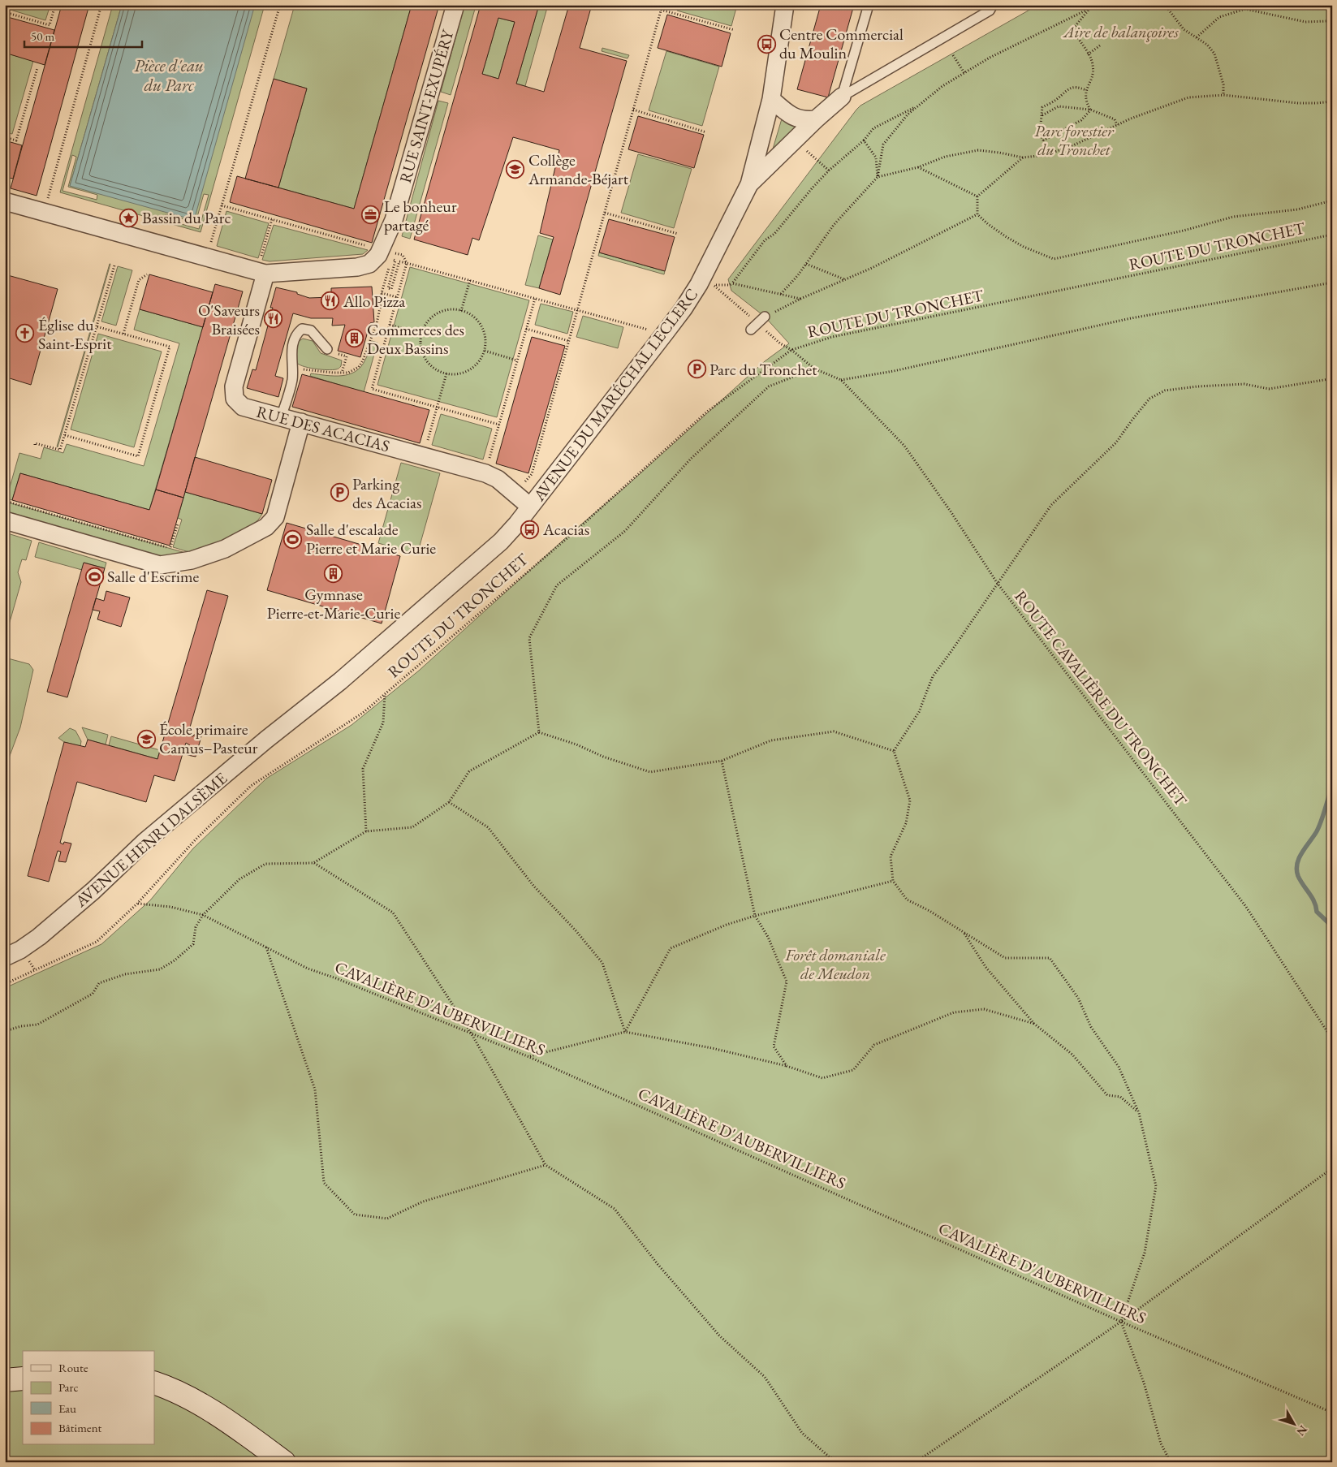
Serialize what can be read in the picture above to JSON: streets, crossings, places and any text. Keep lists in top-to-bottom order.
{
  "streets": {
    "street": [
      "RUE SAINT-EXUPÉRY",
      "AVENUE DU MARÉCHAL LECLERC",
      "RUE DES ACACIAS",
      "AVENUE HENRI DALSÈME"
    ],
    "path": ["ROUTE DU TRONCHET", "ROUTE CAVALIÈRE DU TRONCHET", "CAVALIÈRE D'AUBERVILLIERS"]
  },
  "crossings": [
    ["ROUTE DU TRONCHET", "CAVALIÈRE D'AUBERVILLIERS"],
    ["AVENUE DU MARÉCHAL LECLERC", "RUE DES ACACIAS"],
    ["AVENUE DU MARÉCHAL LECLERC", "AVENUE HENRI DALSÈME"],
    ["RUE DES ACACIAS", "AVENUE HENRI DALSÈME"]
  ],
  "water": ["Pièce d'eau du Parc"],
  "parks": ["Aire de balançoires", "Parc forestier du Tronchet", "Forêt domaniale de Meudon"],
  "places": {
    "bus stop": ["Centre Commercial du Moulin", "Acacias"],
    "school or university": ["Collège Armande-Béjart", "École primaire Camus–Pasteur"],
    "office": ["Le bonheur partagé"],
    "place": ["Bassin du Parc"],
    "restaurant": ["Allo Pizza", "O'Saveurs Braisées"],
    "church": ["Église du Saint-Esprit"],
    "building": ["Commerces des Deux Bassins", "Gymnase Pierre-et-Marie-Curie"],
    "parking": ["Parc du Tronchet", "Parking des Acacias"],
    "sports": ["Salle d'escalade Pierre et Marie Curie", "Salle d'Escrime"]
  },
  "legend": [
    "Route",
    "Parc",
    "Eau",
    "Bâtiment"
  ],
  "scale_bar": "50 m",
  "north": "bottom right"
}
